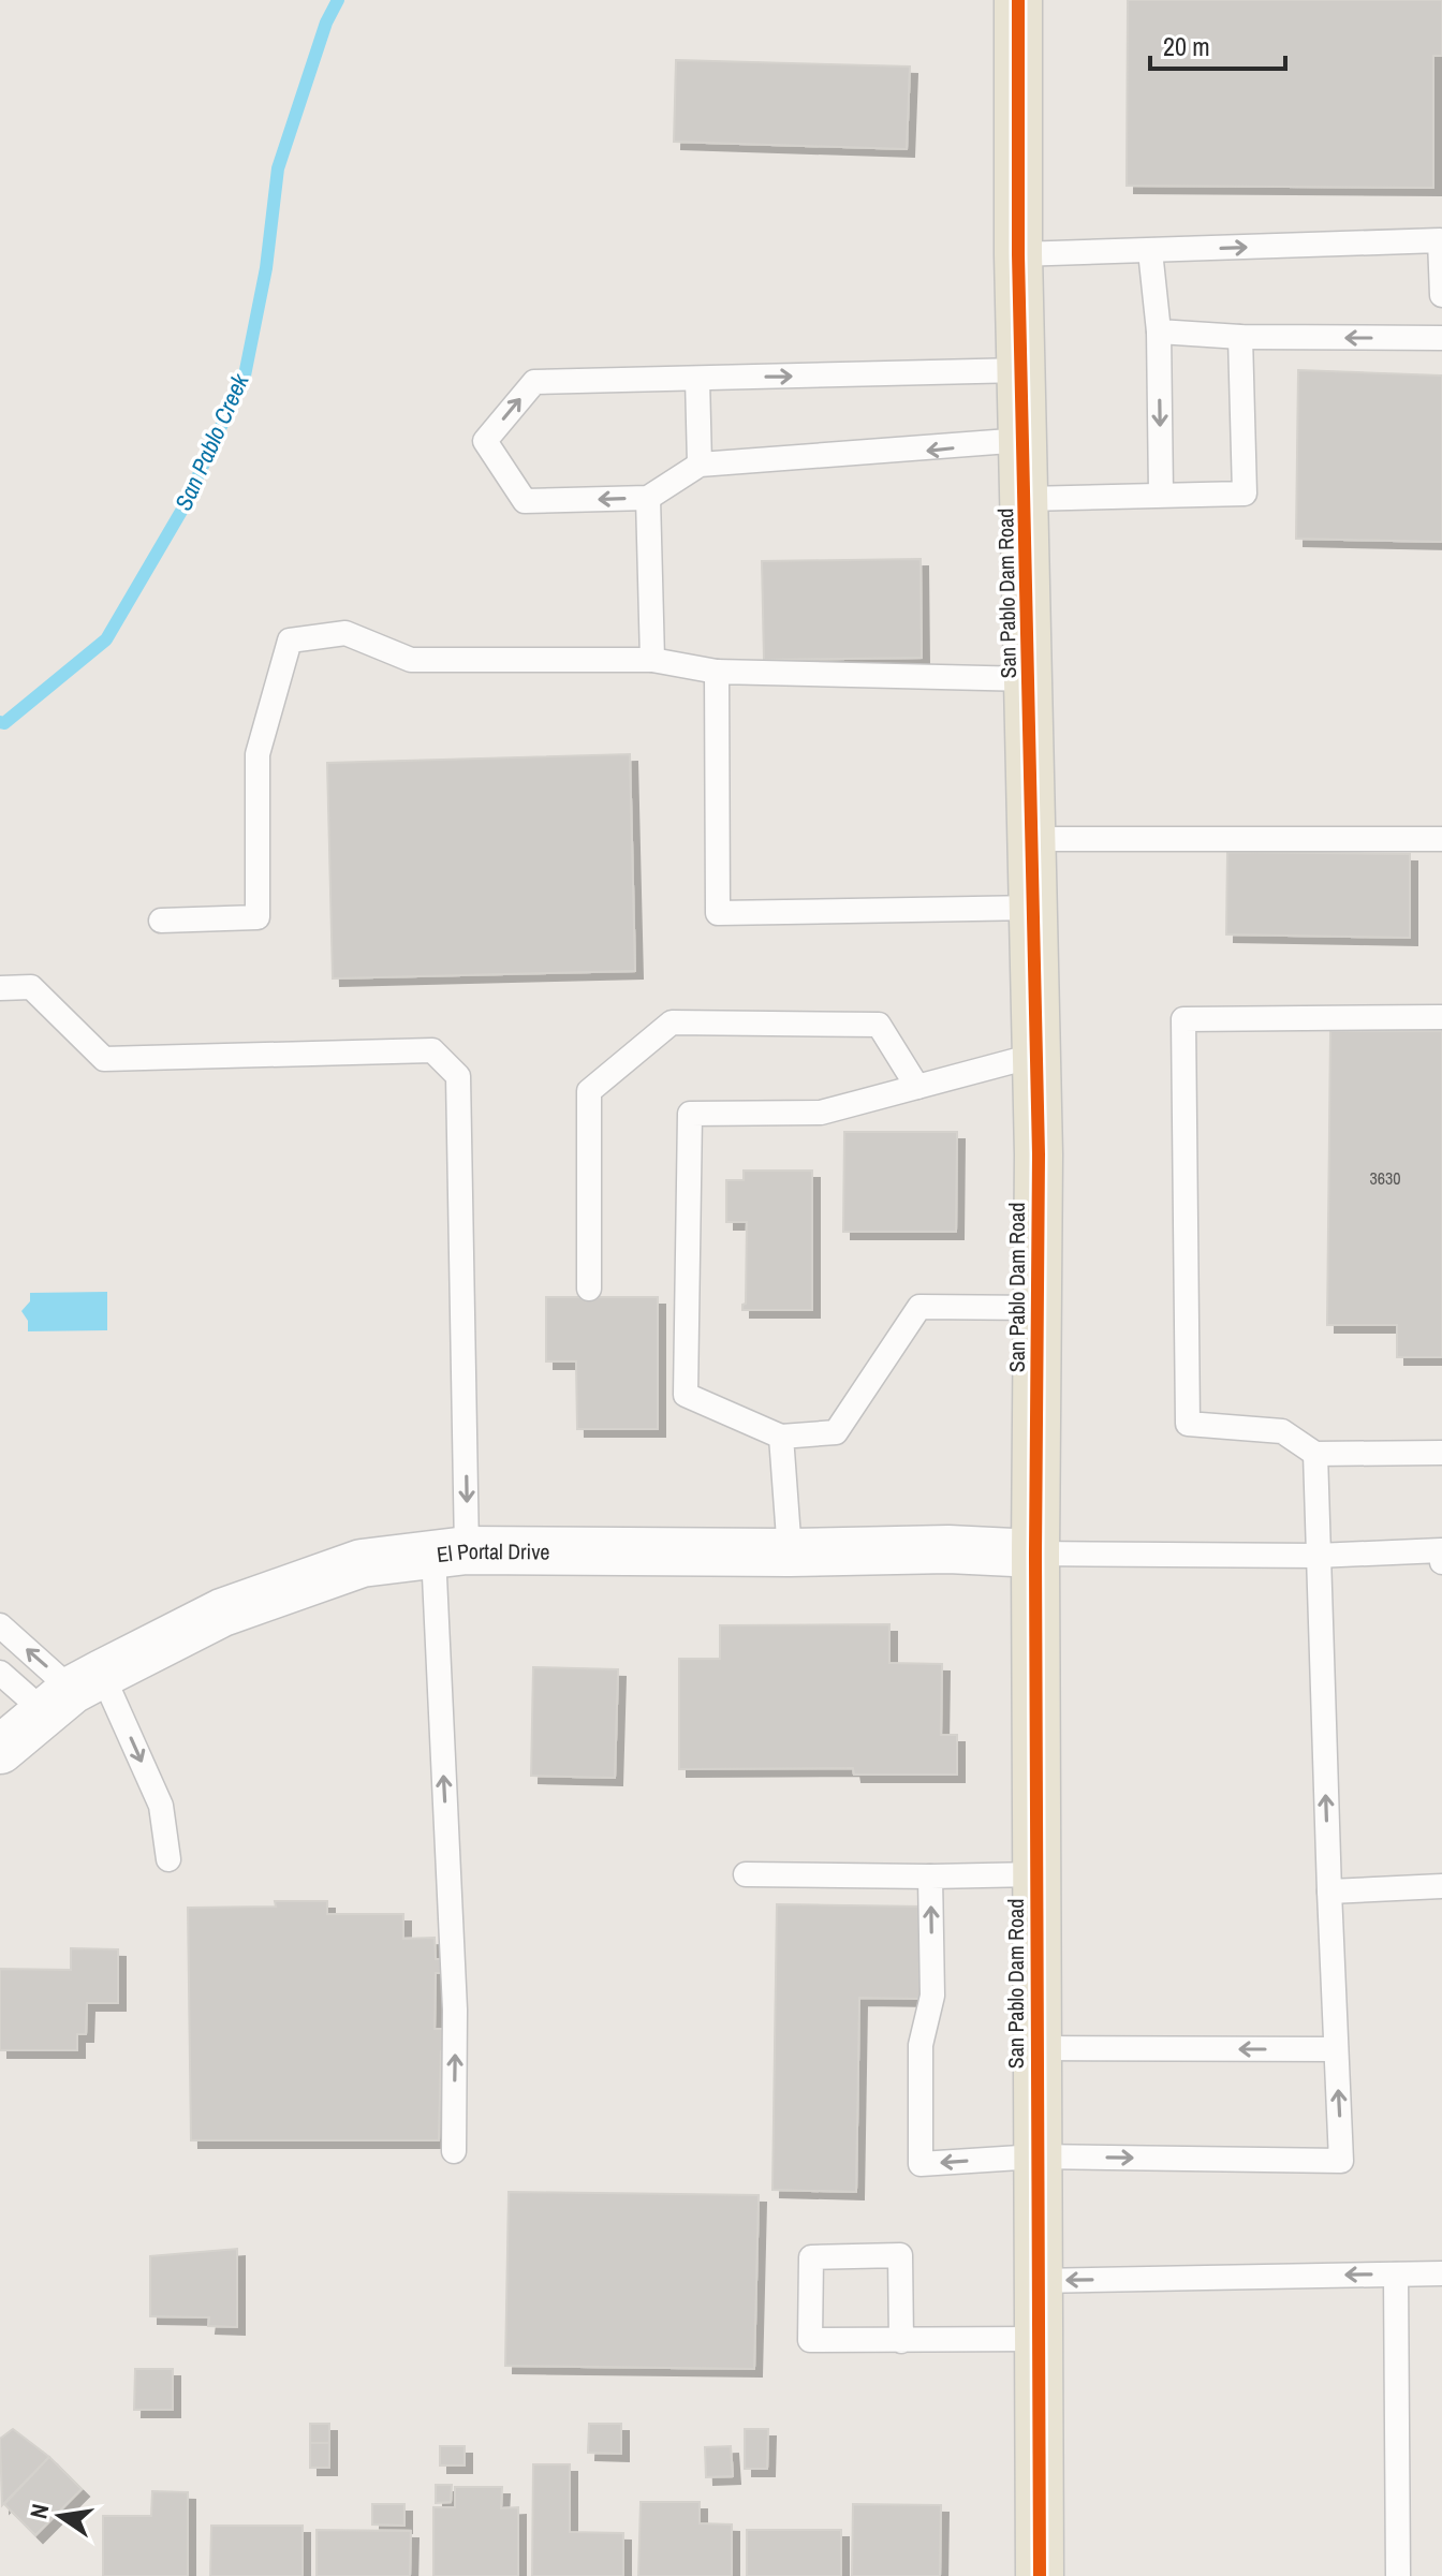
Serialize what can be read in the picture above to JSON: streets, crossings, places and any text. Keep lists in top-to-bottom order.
{
  "streets": {
    "main road": ["San Pablo Dam Road", "El Portal Drive"]
  },
  "crossings": [
    ["San Pablo Dam Road", "El Portal Drive"]
  ],
  "water": ["San Pablo Creek"],
  "house_numbers": ["3630"],
  "scale_bar": "20 m",
  "north": "left"
}
